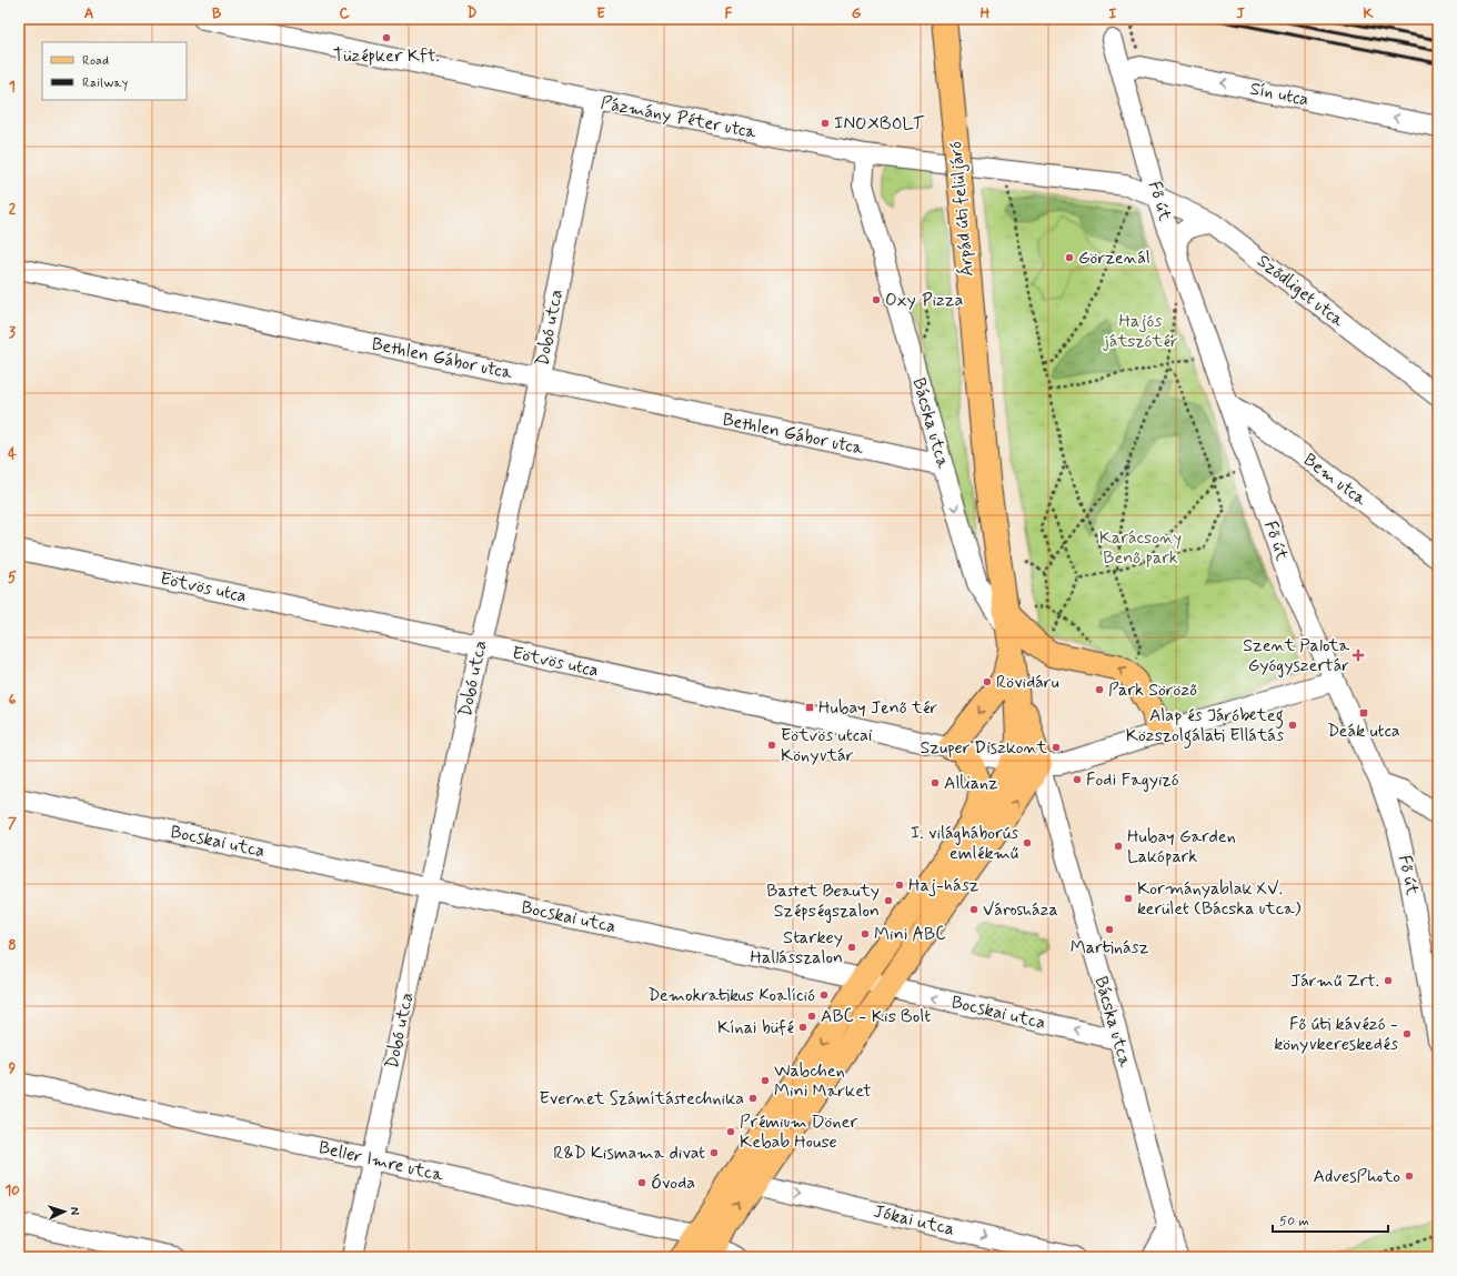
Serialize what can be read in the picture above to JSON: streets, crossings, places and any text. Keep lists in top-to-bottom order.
{
  "streets": {
    "main road": ["Árpád úti felüljáró", "Bácska utca"],
    "street": [
      "Sín utca",
      "Pázmány Péter utca",
      "Fő út",
      "Sződliget utca",
      "Dobó utca",
      "Bethlen Gábor utca",
      "Bem utca",
      "Eötvös utca",
      "Bocskai utca",
      "Beller Imre utca",
      "Jókai utca"
    ]
  },
  "crossings": [
    ["Sín utca", "Fő út"],
    ["Pázmány Péter utca", "Fő út"],
    ["Pázmány Péter utca", "Sződliget utca"],
    ["Pázmány Péter utca", "Dobó utca"],
    ["Pázmány Péter utca", "Bácska utca"],
    ["Fő út", "Sződliget utca"],
    ["Fő út", "Bem utca"],
    ["Árpád úti felüljáró", "Bácska utca"],
    ["Dobó utca", "Bethlen Gábor utca"],
    ["Dobó utca", "Eötvös utca"],
    ["Dobó utca", "Bocskai utca"],
    ["Dobó utca", "Beller Imre utca"],
    ["Bethlen Gábor utca", "Bácska utca"],
    ["Bácska utca", "Eötvös utca"],
    ["Bácska utca", "Bocskai utca"]
  ],
  "one_way": ["Sín utca", "Jókai utca"],
  "parks": ["Hajós játszótér", "Karácsony Benő park"],
  "places": {
    "other": [
      "Tüzépker Kft.",
      "INOXBOLT",
      "Görzenál",
      "Oxy Pizza",
      "Rövidáru",
      "Park Söröző",
      "Alap és Járóbeteg Közszolgálati Ellátás",
      "Eötvös utcai Könyvtár",
      "Szuper Diszkont",
      "Fodi Fagyizó",
      "Allianz",
      "I. világháborús emlékmű",
      "Hubay Garden Lakópark",
      "Haj-hász",
      "Kormányablak XV. kerület (Bácska utca)",
      "Bastet Beauty Szépségszalon",
      "Városháza",
      "Martinász",
      "Mini ABC",
      "Starkey Hallásszalon",
      "Jármű Zrt.",
      "Demokratikus Koalíció",
      "ABC - Kis Bolt",
      "Kínai büfé",
      "Fő úti kávézó - könyvkereskedés",
      "Wabchen Mini Market",
      "Evernet Számítástechnika",
      "Prémium Döner Kebab House",
      "R&D Kismama divat",
      "AdvesPhoto",
      "Óvoda"
    ],
    "health": ["Szent Palota Gyógyszertár"],
    "transit": ["Hubay Jenő tér", "Deák utca"]
  },
  "legend": ["Road", "Railway"],
  "scale_bar": "50 m",
  "north": "right",
  "grid": {
    "columns": [
      "A",
      "B",
      "C",
      "D",
      "E",
      "F",
      "G",
      "H",
      "I",
      "J",
      "K"
    ],
    "rows": [
      "1",
      "2",
      "3",
      "4",
      "5",
      "6",
      "7",
      "8",
      "9",
      "10"
    ]
  }
}
